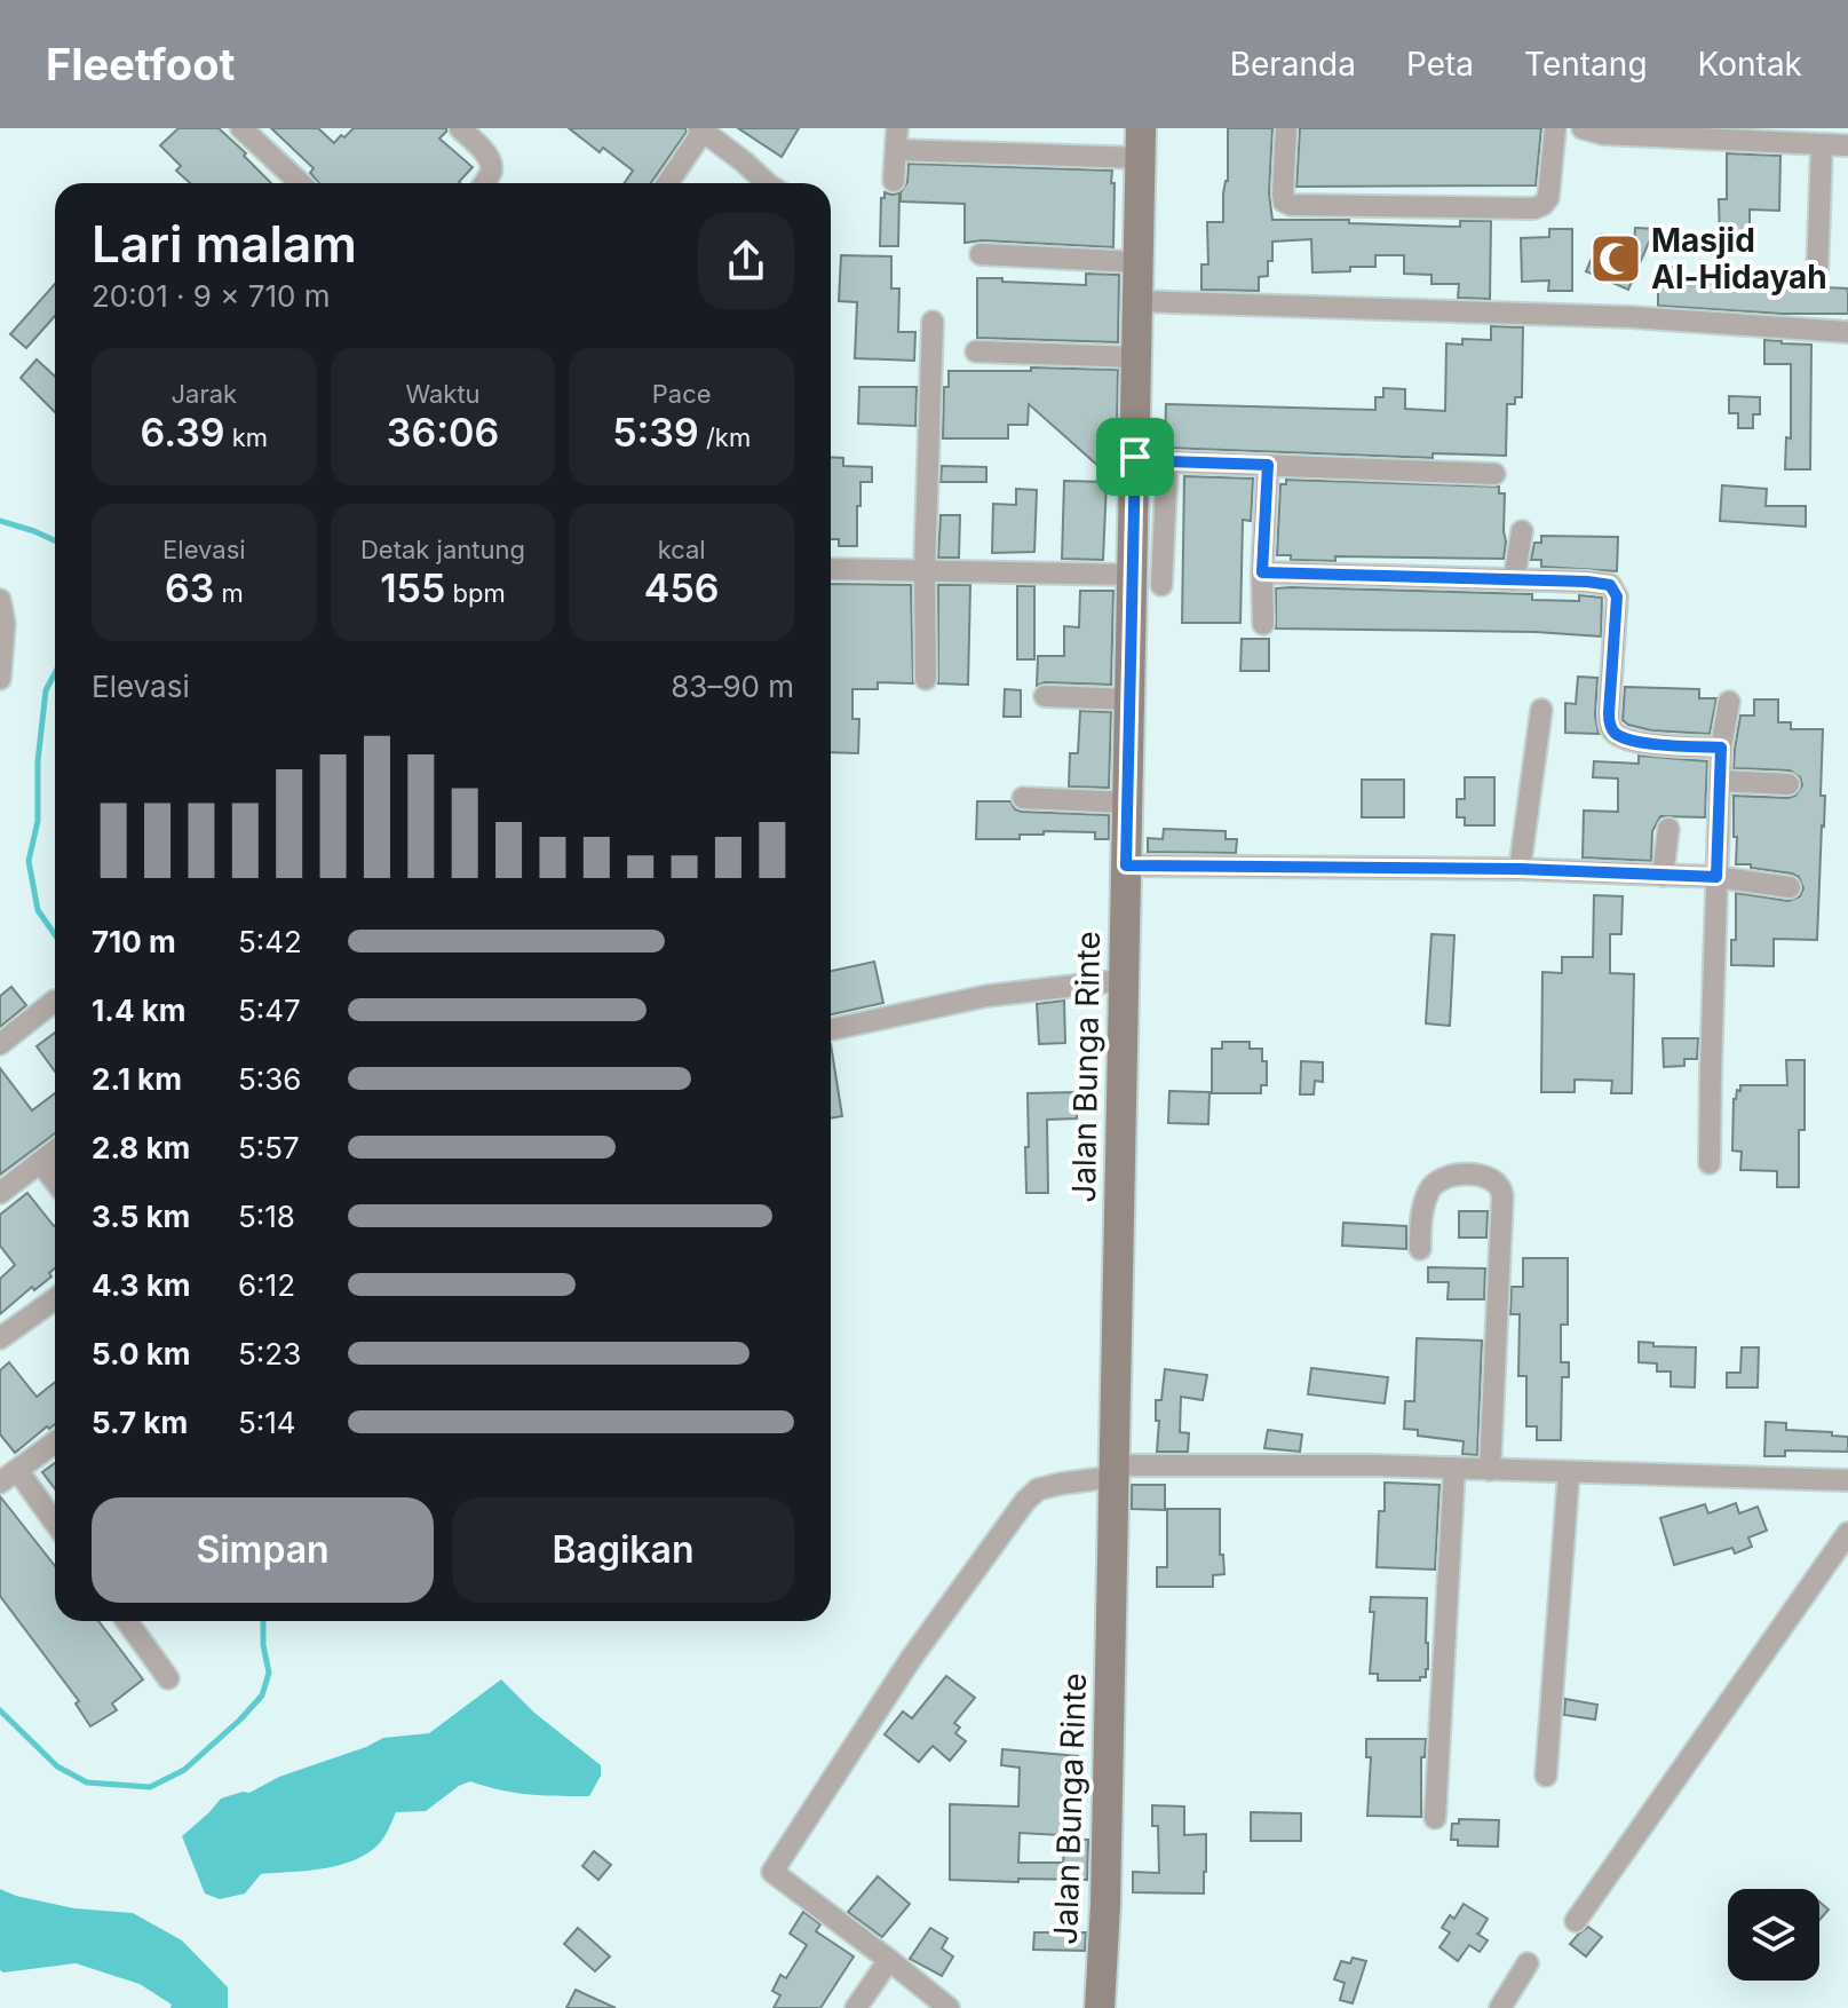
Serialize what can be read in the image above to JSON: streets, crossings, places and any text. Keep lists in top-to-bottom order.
{
  "streets": {
    "street": ["Jalan Bunga Rinte"]
  },
  "places": {
    "mosque": ["Masjid Al-Hidayah"]
  },
  "page": {
    "header": "Fleetfoot",
    "nav": [
      "Beranda",
      "Peta",
      "Tentang",
      "Kontak"
    ],
    "heading": ["Lari malam", "20:01 · 9 × 710 m"],
    "stats": [
      ["Jarak", "6.39 km"],
      ["Waktu", "36:06"],
      ["Pace", "5:39 /km"],
      ["Elevasi", "63 m"],
      ["Detak jantung", "155 bpm"],
      ["kcal", "456"]
    ],
    "chart": ["Elevasi", "83–90 m"],
    "list": [
      {
        "name": "710 m",
        "note": "5:42"
      },
      {
        "name": "1.4 km",
        "note": "5:47"
      },
      {
        "name": "2.1 km",
        "note": "5:36"
      },
      {
        "name": "2.8 km",
        "note": "5:57"
      },
      {
        "name": "3.5 km",
        "note": "5:18"
      },
      {
        "name": "4.3 km",
        "note": "6:12"
      },
      {
        "name": "5.0 km",
        "note": "5:23"
      },
      {
        "name": "5.7 km",
        "note": "5:14"
      }
    ],
    "buttons": ["Simpan", "Bagikan"]
  }
}
